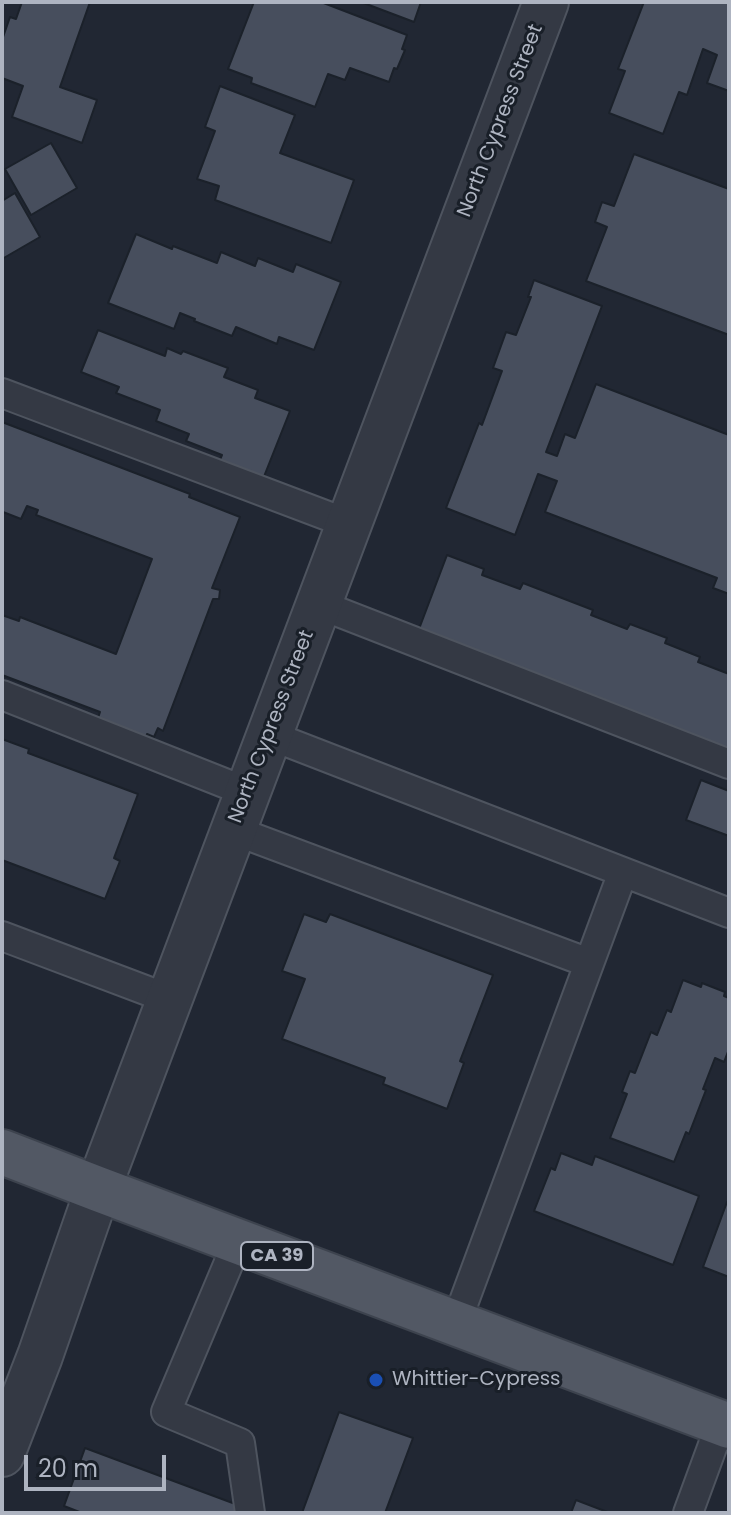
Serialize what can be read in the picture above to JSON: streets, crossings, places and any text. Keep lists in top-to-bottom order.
{
  "streets": {
    "main road": ["CA 39"],
    "street": ["North Cypress Street"]
  },
  "crossings": [
    ["North Cypress Street", "CA 39"]
  ],
  "places": ["Whittier-Cypress"],
  "scale_bar": "20 m"
}
